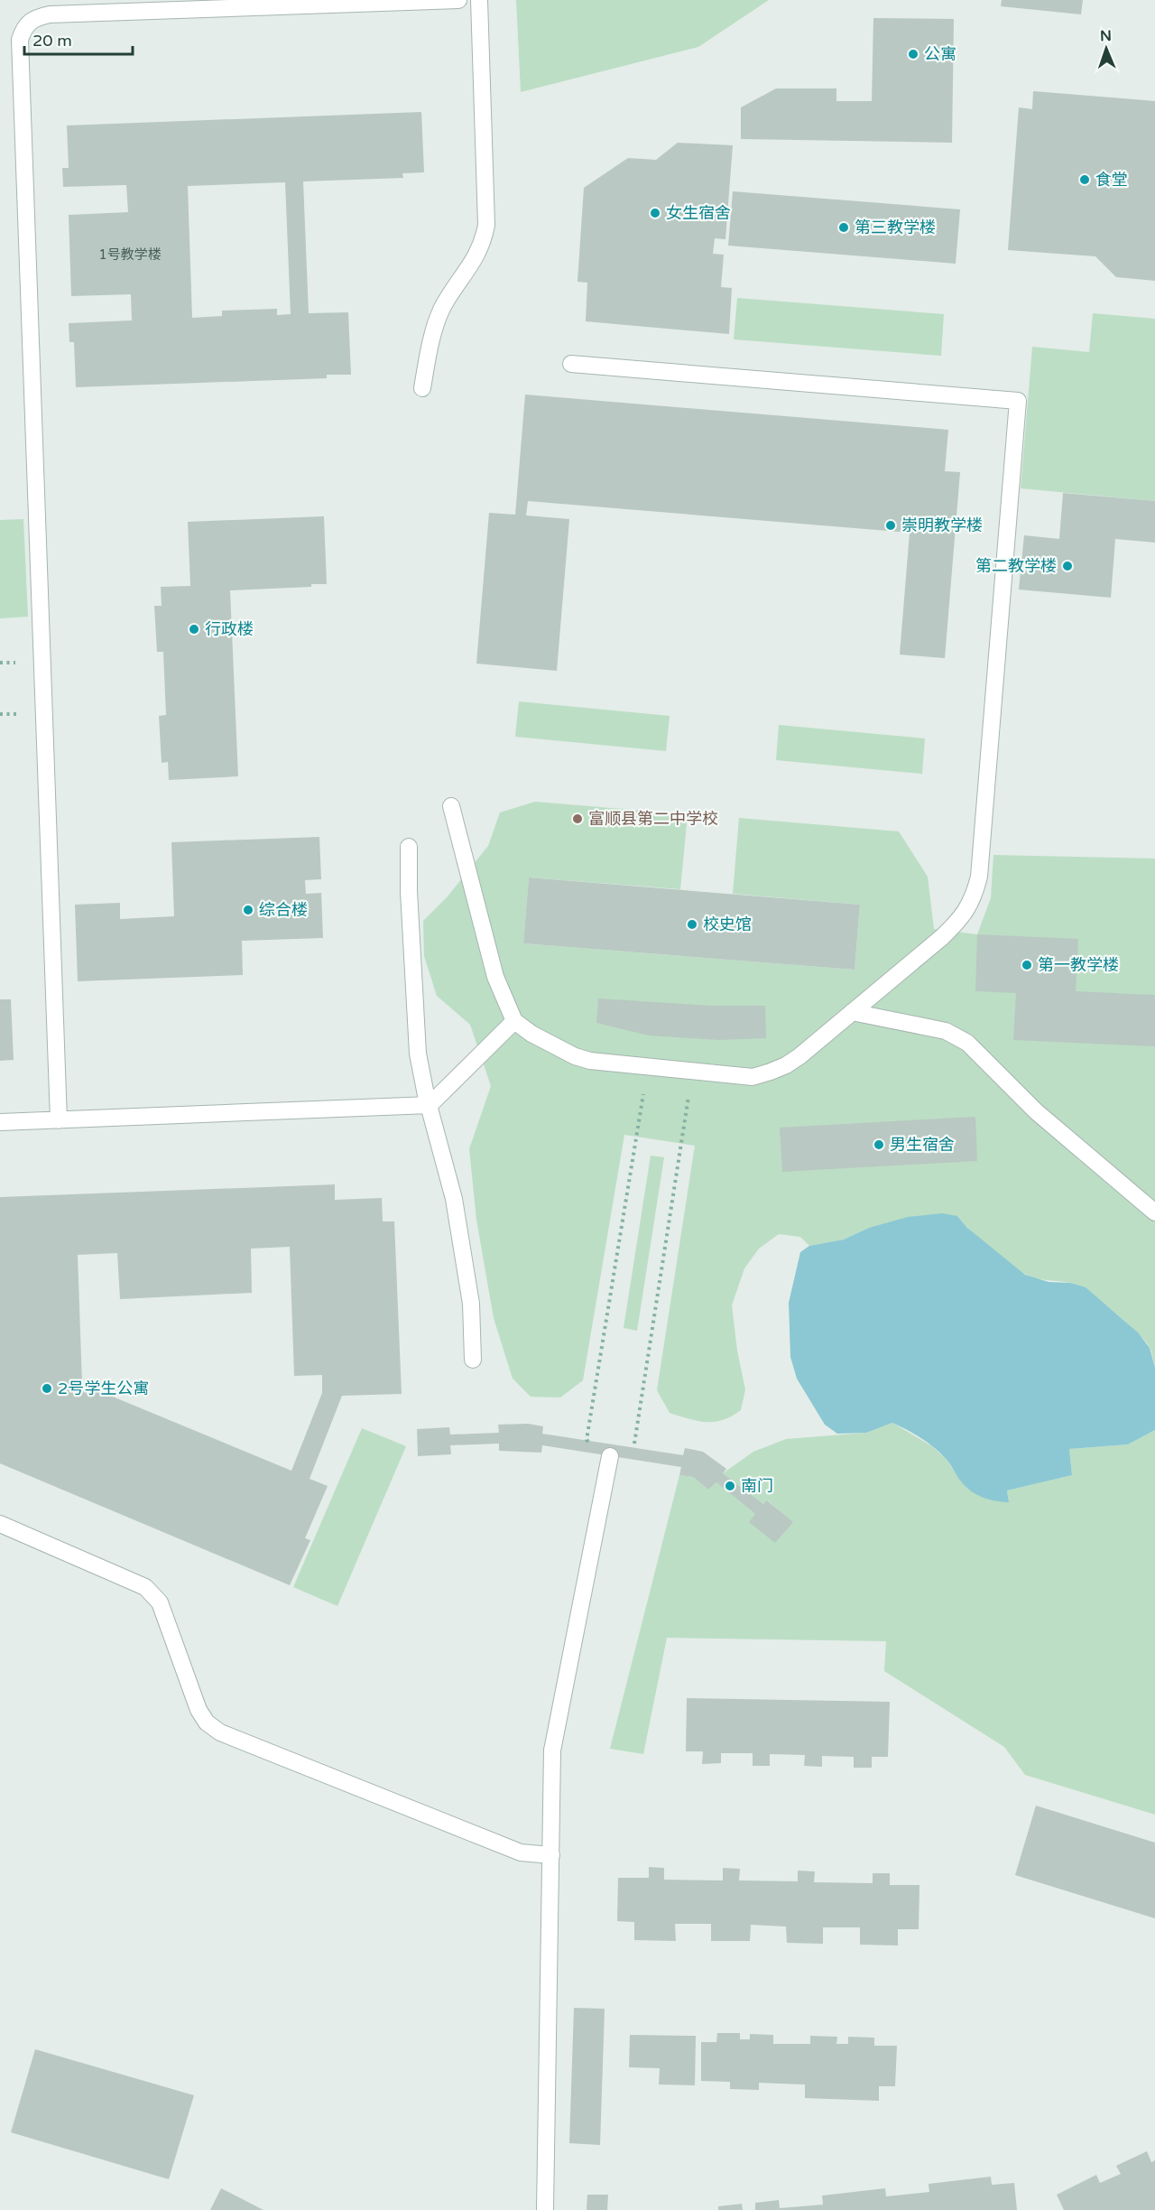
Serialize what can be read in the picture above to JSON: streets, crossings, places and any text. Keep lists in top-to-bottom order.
{
  "places": [
    "公寓",
    "食堂",
    "女生宿舍",
    "第三教学楼",
    "崇明教学楼",
    "第二教学楼",
    "行政楼",
    "富顺县第二中学校",
    "综合楼",
    "校史馆",
    "第一教学楼",
    "男生宿舍",
    "2号学生公寓",
    "南门"
  ],
  "house_numbers": ["1号教学楼"],
  "scale_bar": "20 m",
  "north": "top"
}
